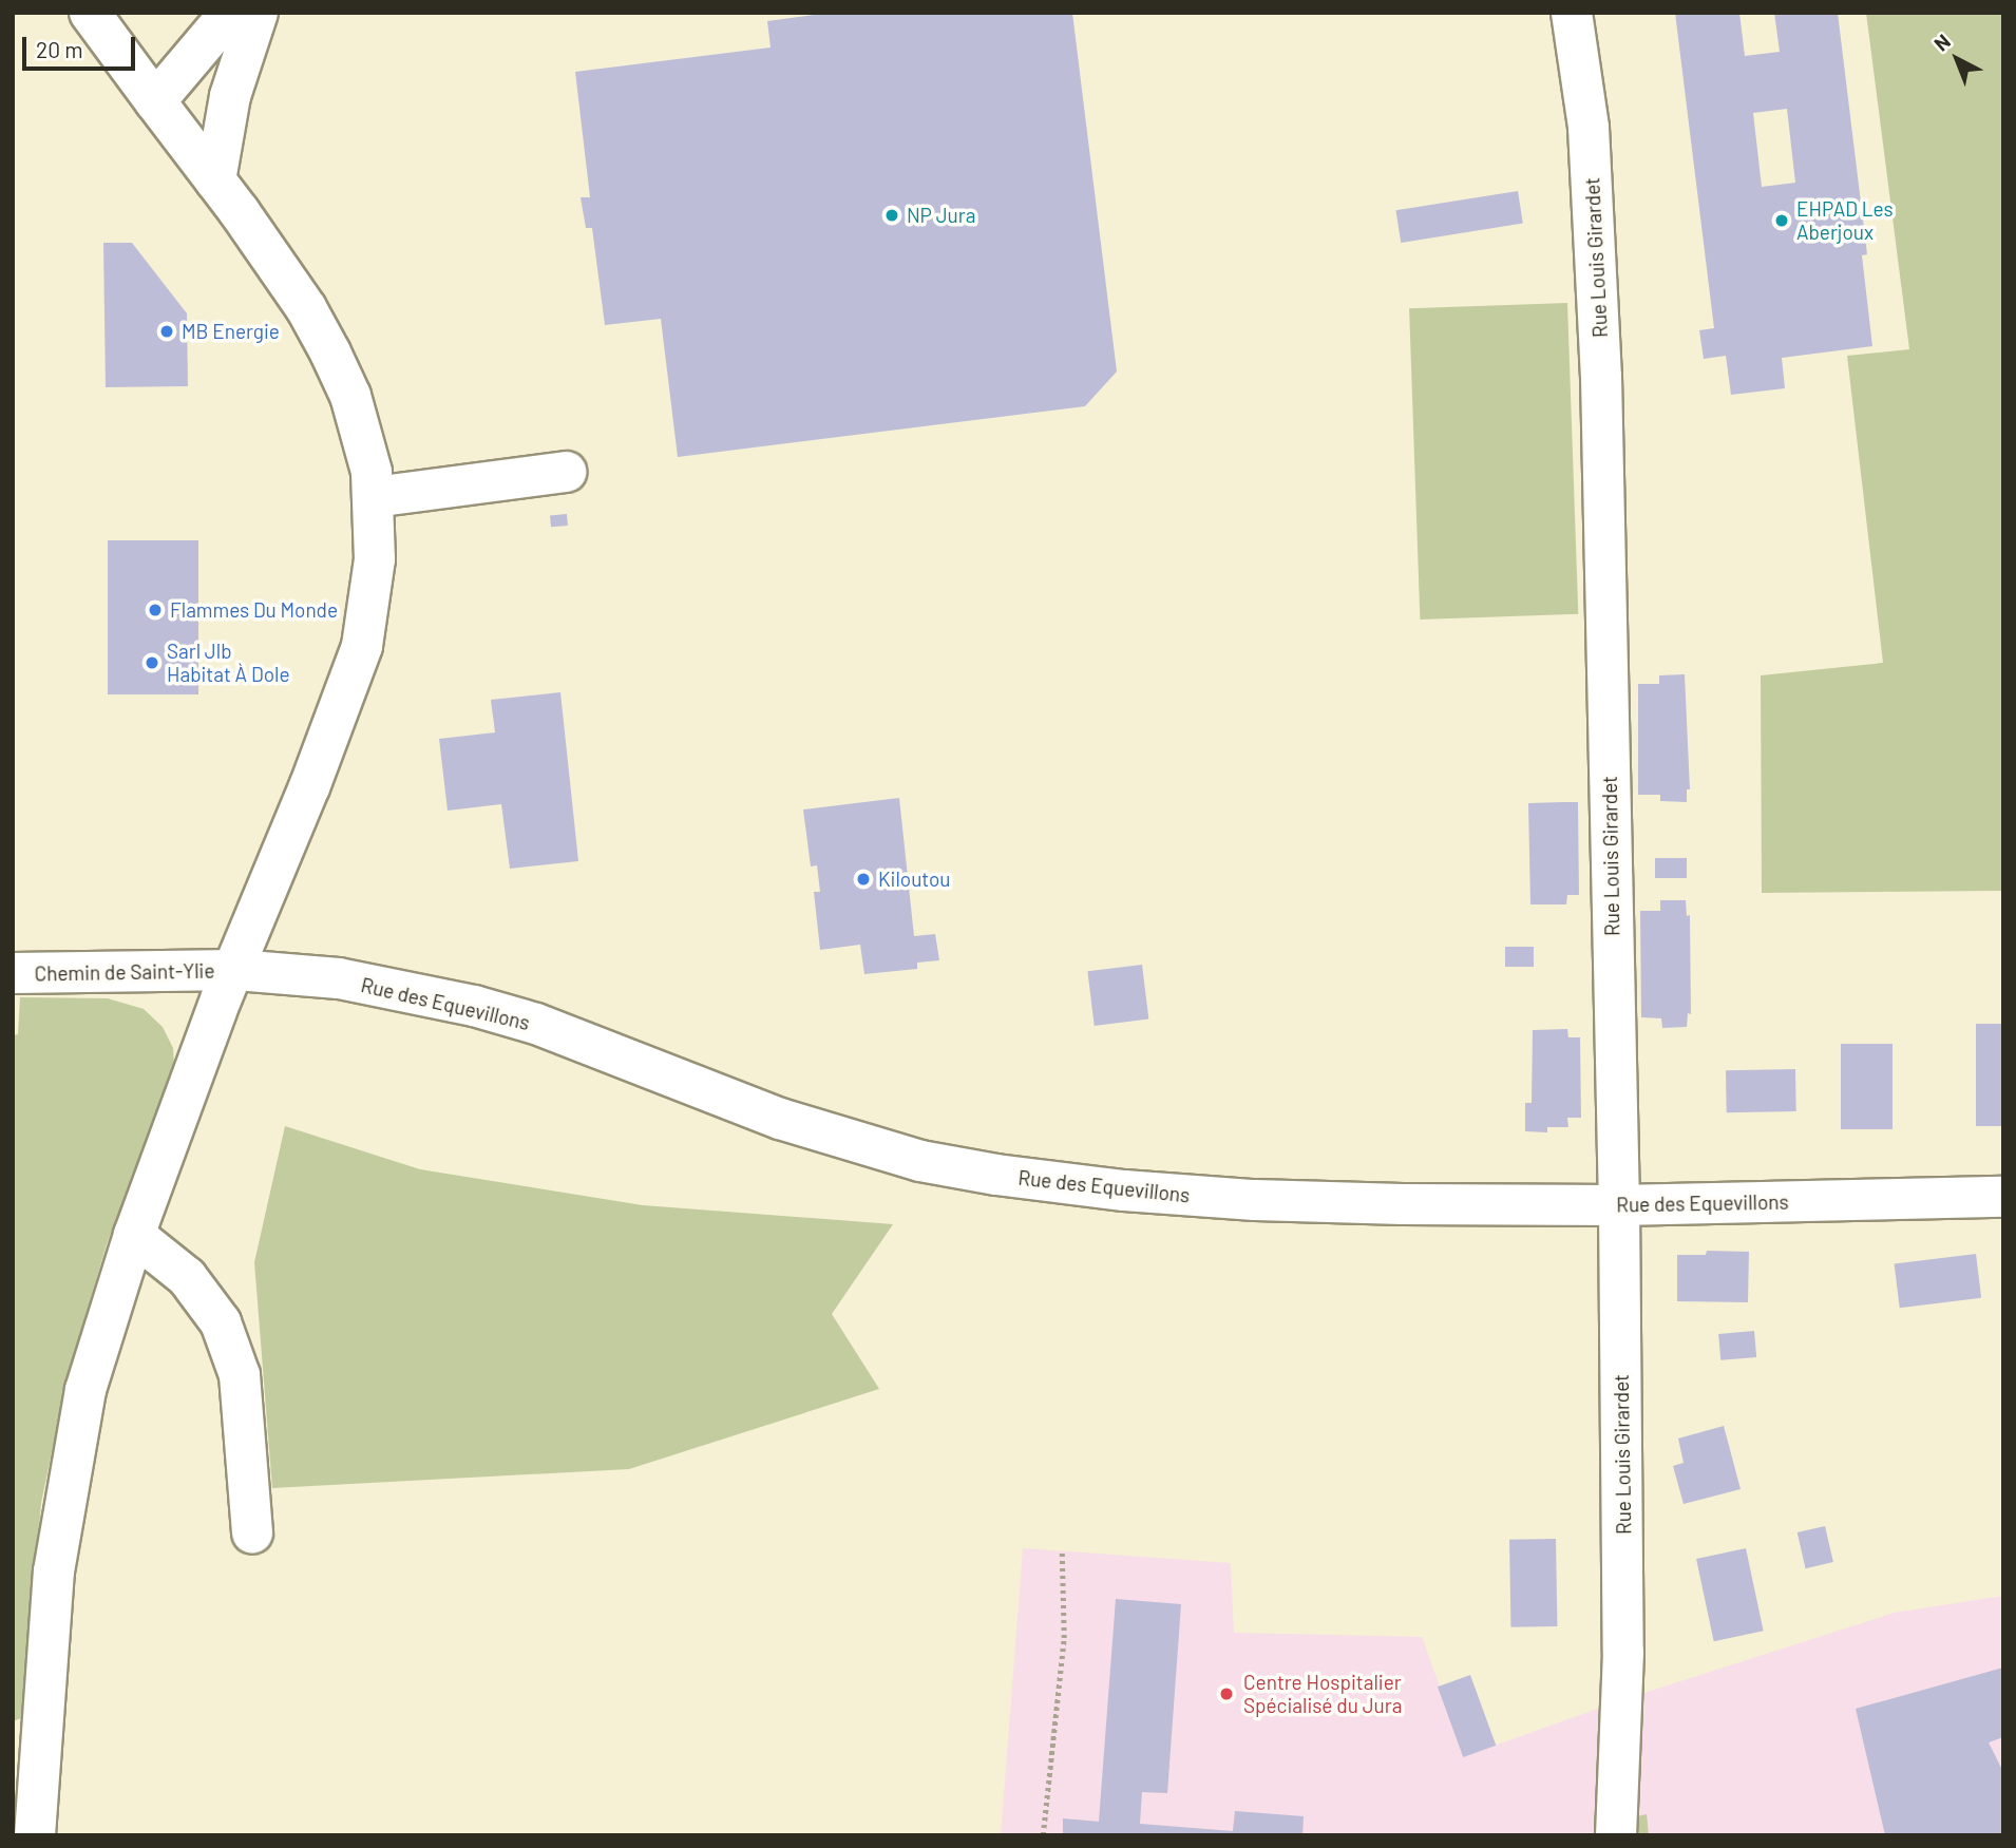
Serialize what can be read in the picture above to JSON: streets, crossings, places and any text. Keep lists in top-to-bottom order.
{
  "streets": {
    "street": ["Rue Louis Girardet", "Chemin de Saint-Ylie", "Rue des Equevillons"]
  },
  "crossings": [
    ["Rue Louis Girardet", "Rue des Equevillons"],
    ["Chemin de Saint-Ylie", "Rue des Equevillons"]
  ],
  "places": [
    "NP Jura",
    "EHPAD Les Aberjoux",
    "MB Energie",
    "Flammes Du Monde",
    "Sarl Jlb Habitat À Dole",
    "Kiloutou",
    "Centre Hospitalier Spécialisé du Jura"
  ],
  "scale_bar": "20 m",
  "north": "top left"
}
